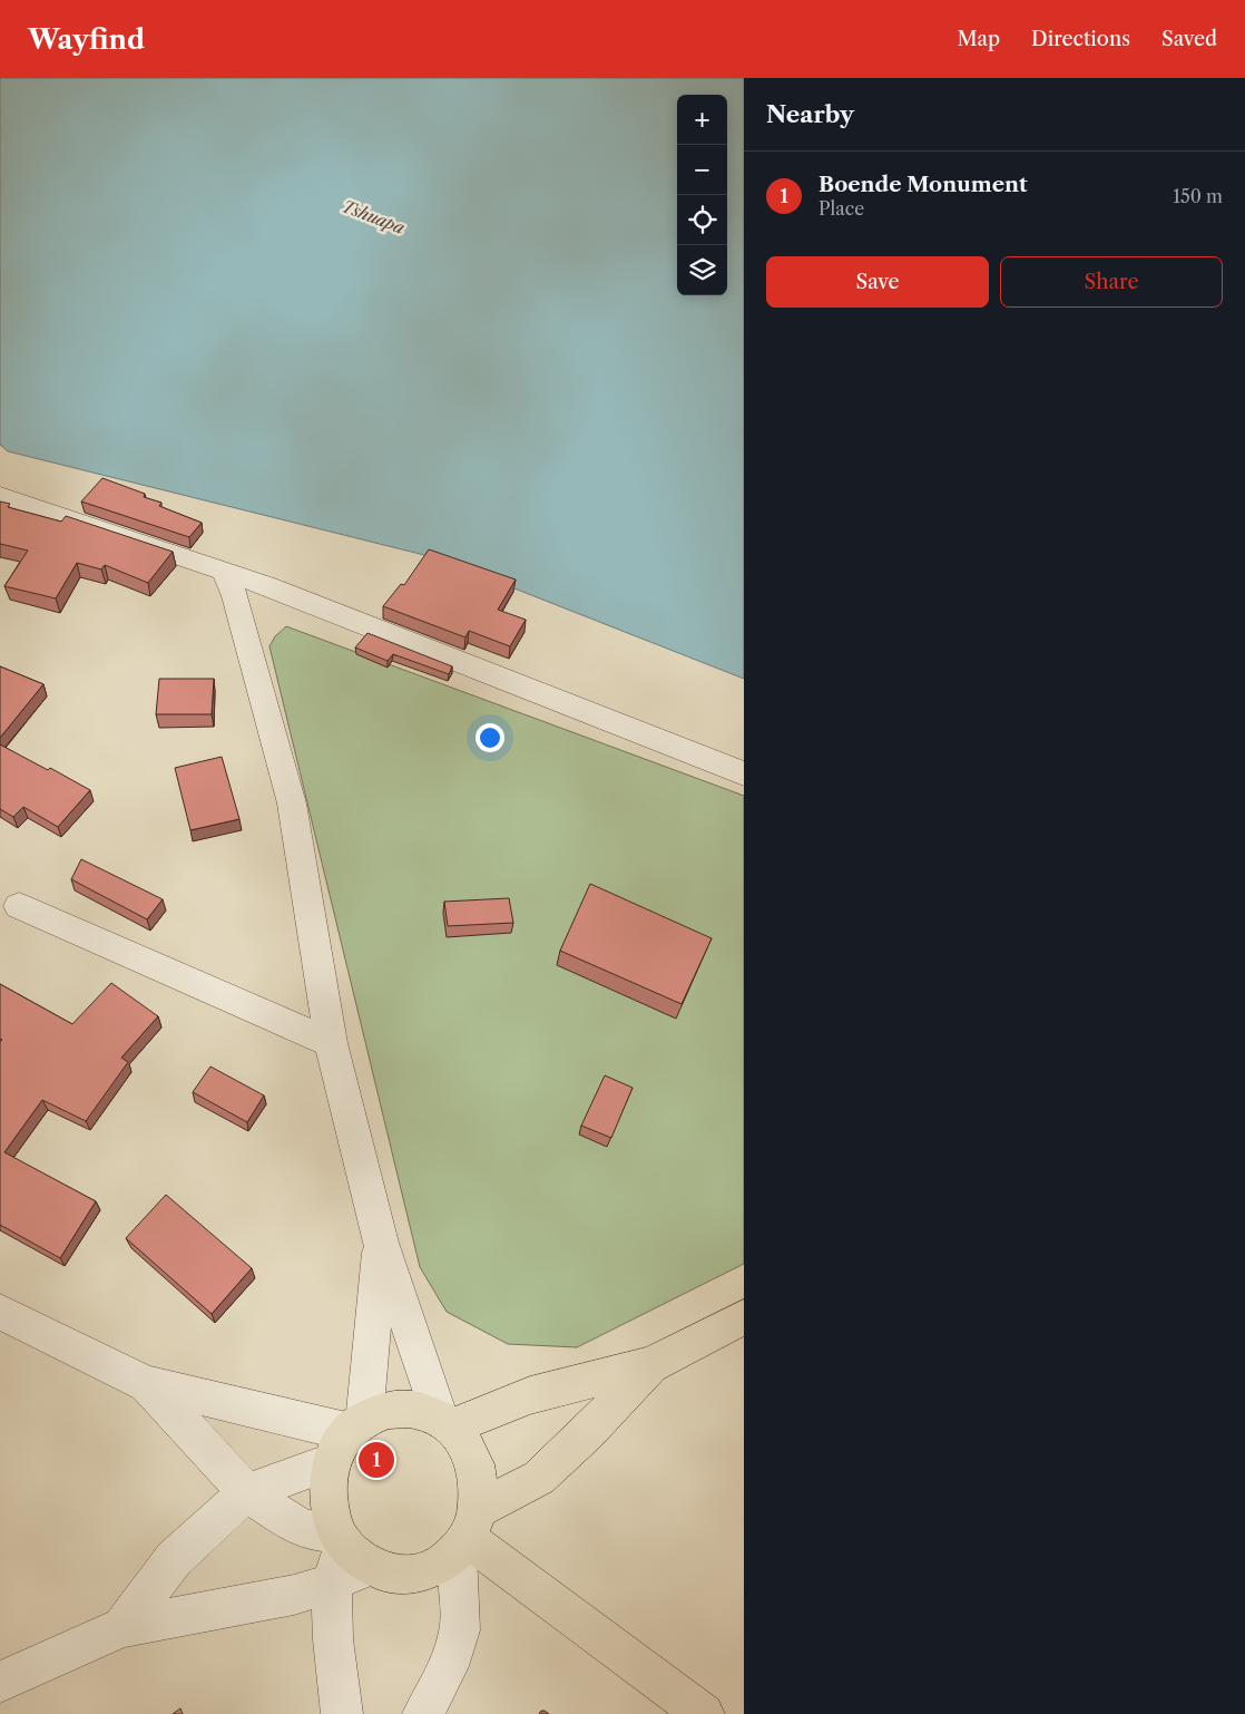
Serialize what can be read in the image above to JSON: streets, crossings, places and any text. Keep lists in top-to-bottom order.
{
  "water": ["Tshuapa"],
  "page": {
    "header": "Wayfind",
    "nav": ["Map", "Directions", "Saved"],
    "heading": "Nearby",
    "map_buttons": ["+", "−"],
    "list": [
      {
        "mark": "1",
        "name": "Boende Monument",
        "note": "Place",
        "value": "150 m"
      }
    ],
    "buttons": ["Save", "Share"],
    "pins": "1"
  }
}
